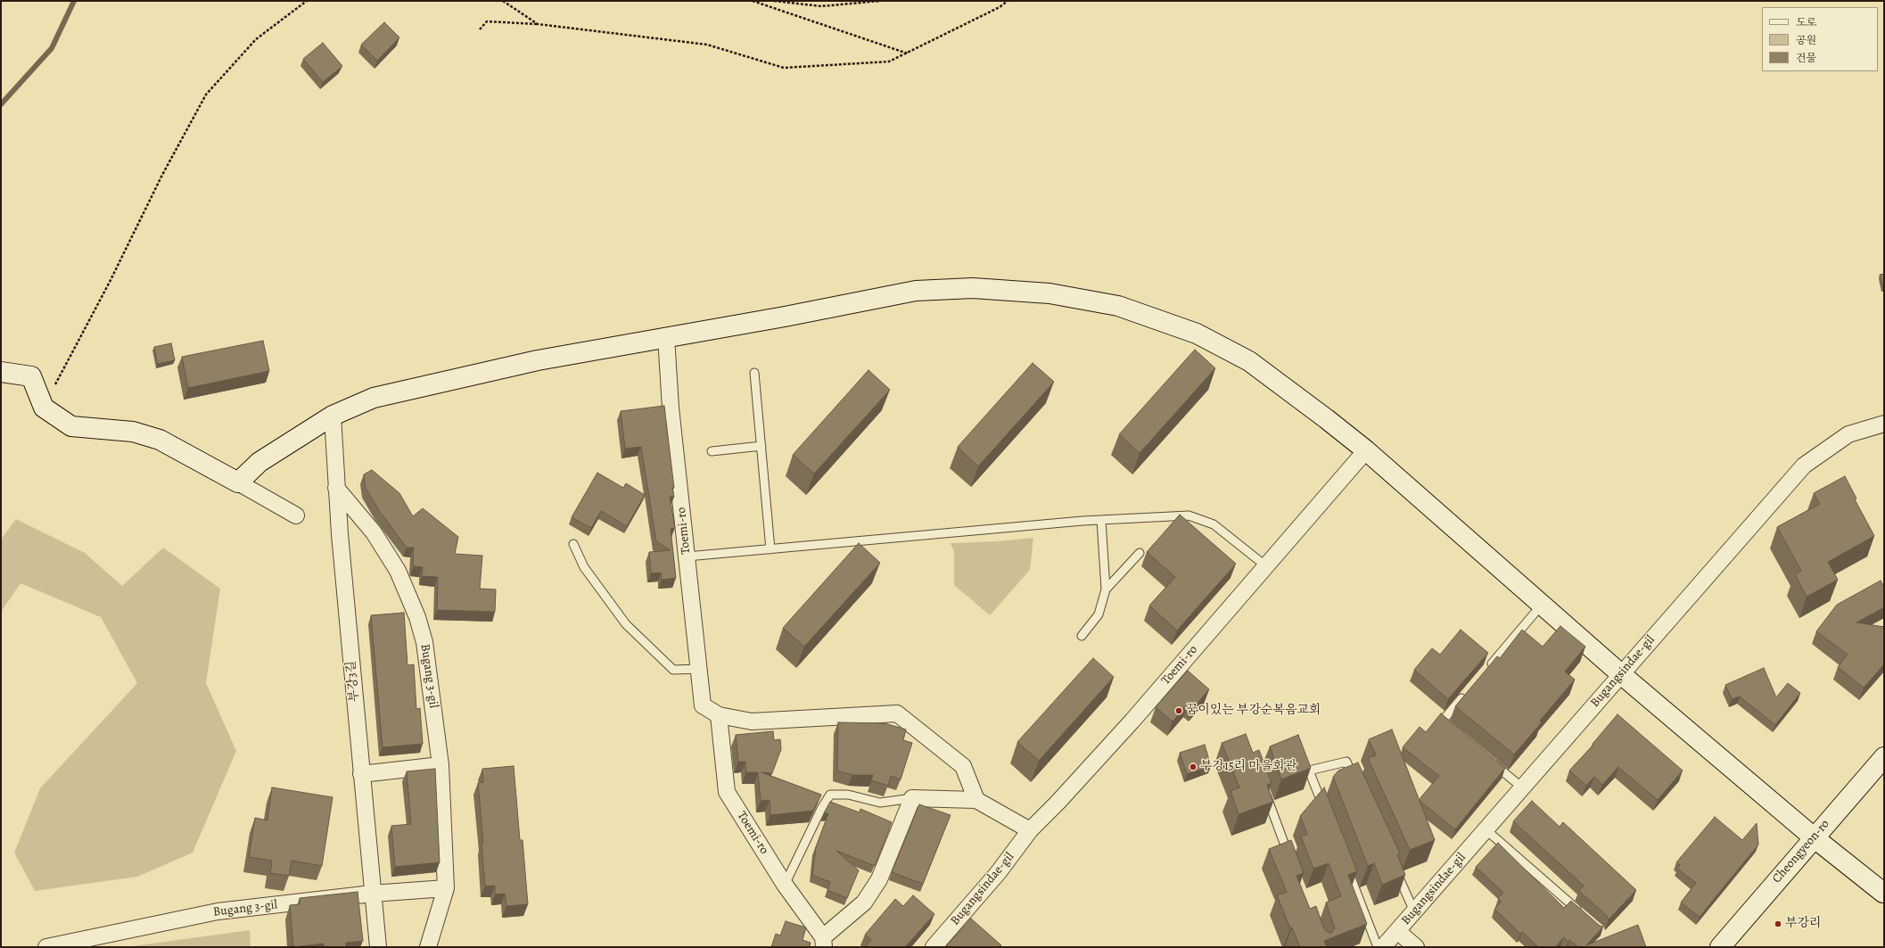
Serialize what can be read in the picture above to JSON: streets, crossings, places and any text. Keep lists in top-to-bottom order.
{
  "streets": {
    "street": [
      "Toemi-ro",
      "Bugangsindae-gil",
      "Bugang 3-gil",
      "부강3길",
      "Cheongyeon-ro"
    ]
  },
  "crossings": [
    ["Toemi-ro", "Bugangsindae-gil"],
    ["Bugang 3-gil", "부강3길"]
  ],
  "places": ["꿈이있는 부강순복음교회", "부강15리 마을회관", "부강리"],
  "legend": ["도로", "공원", "건물"]
}
